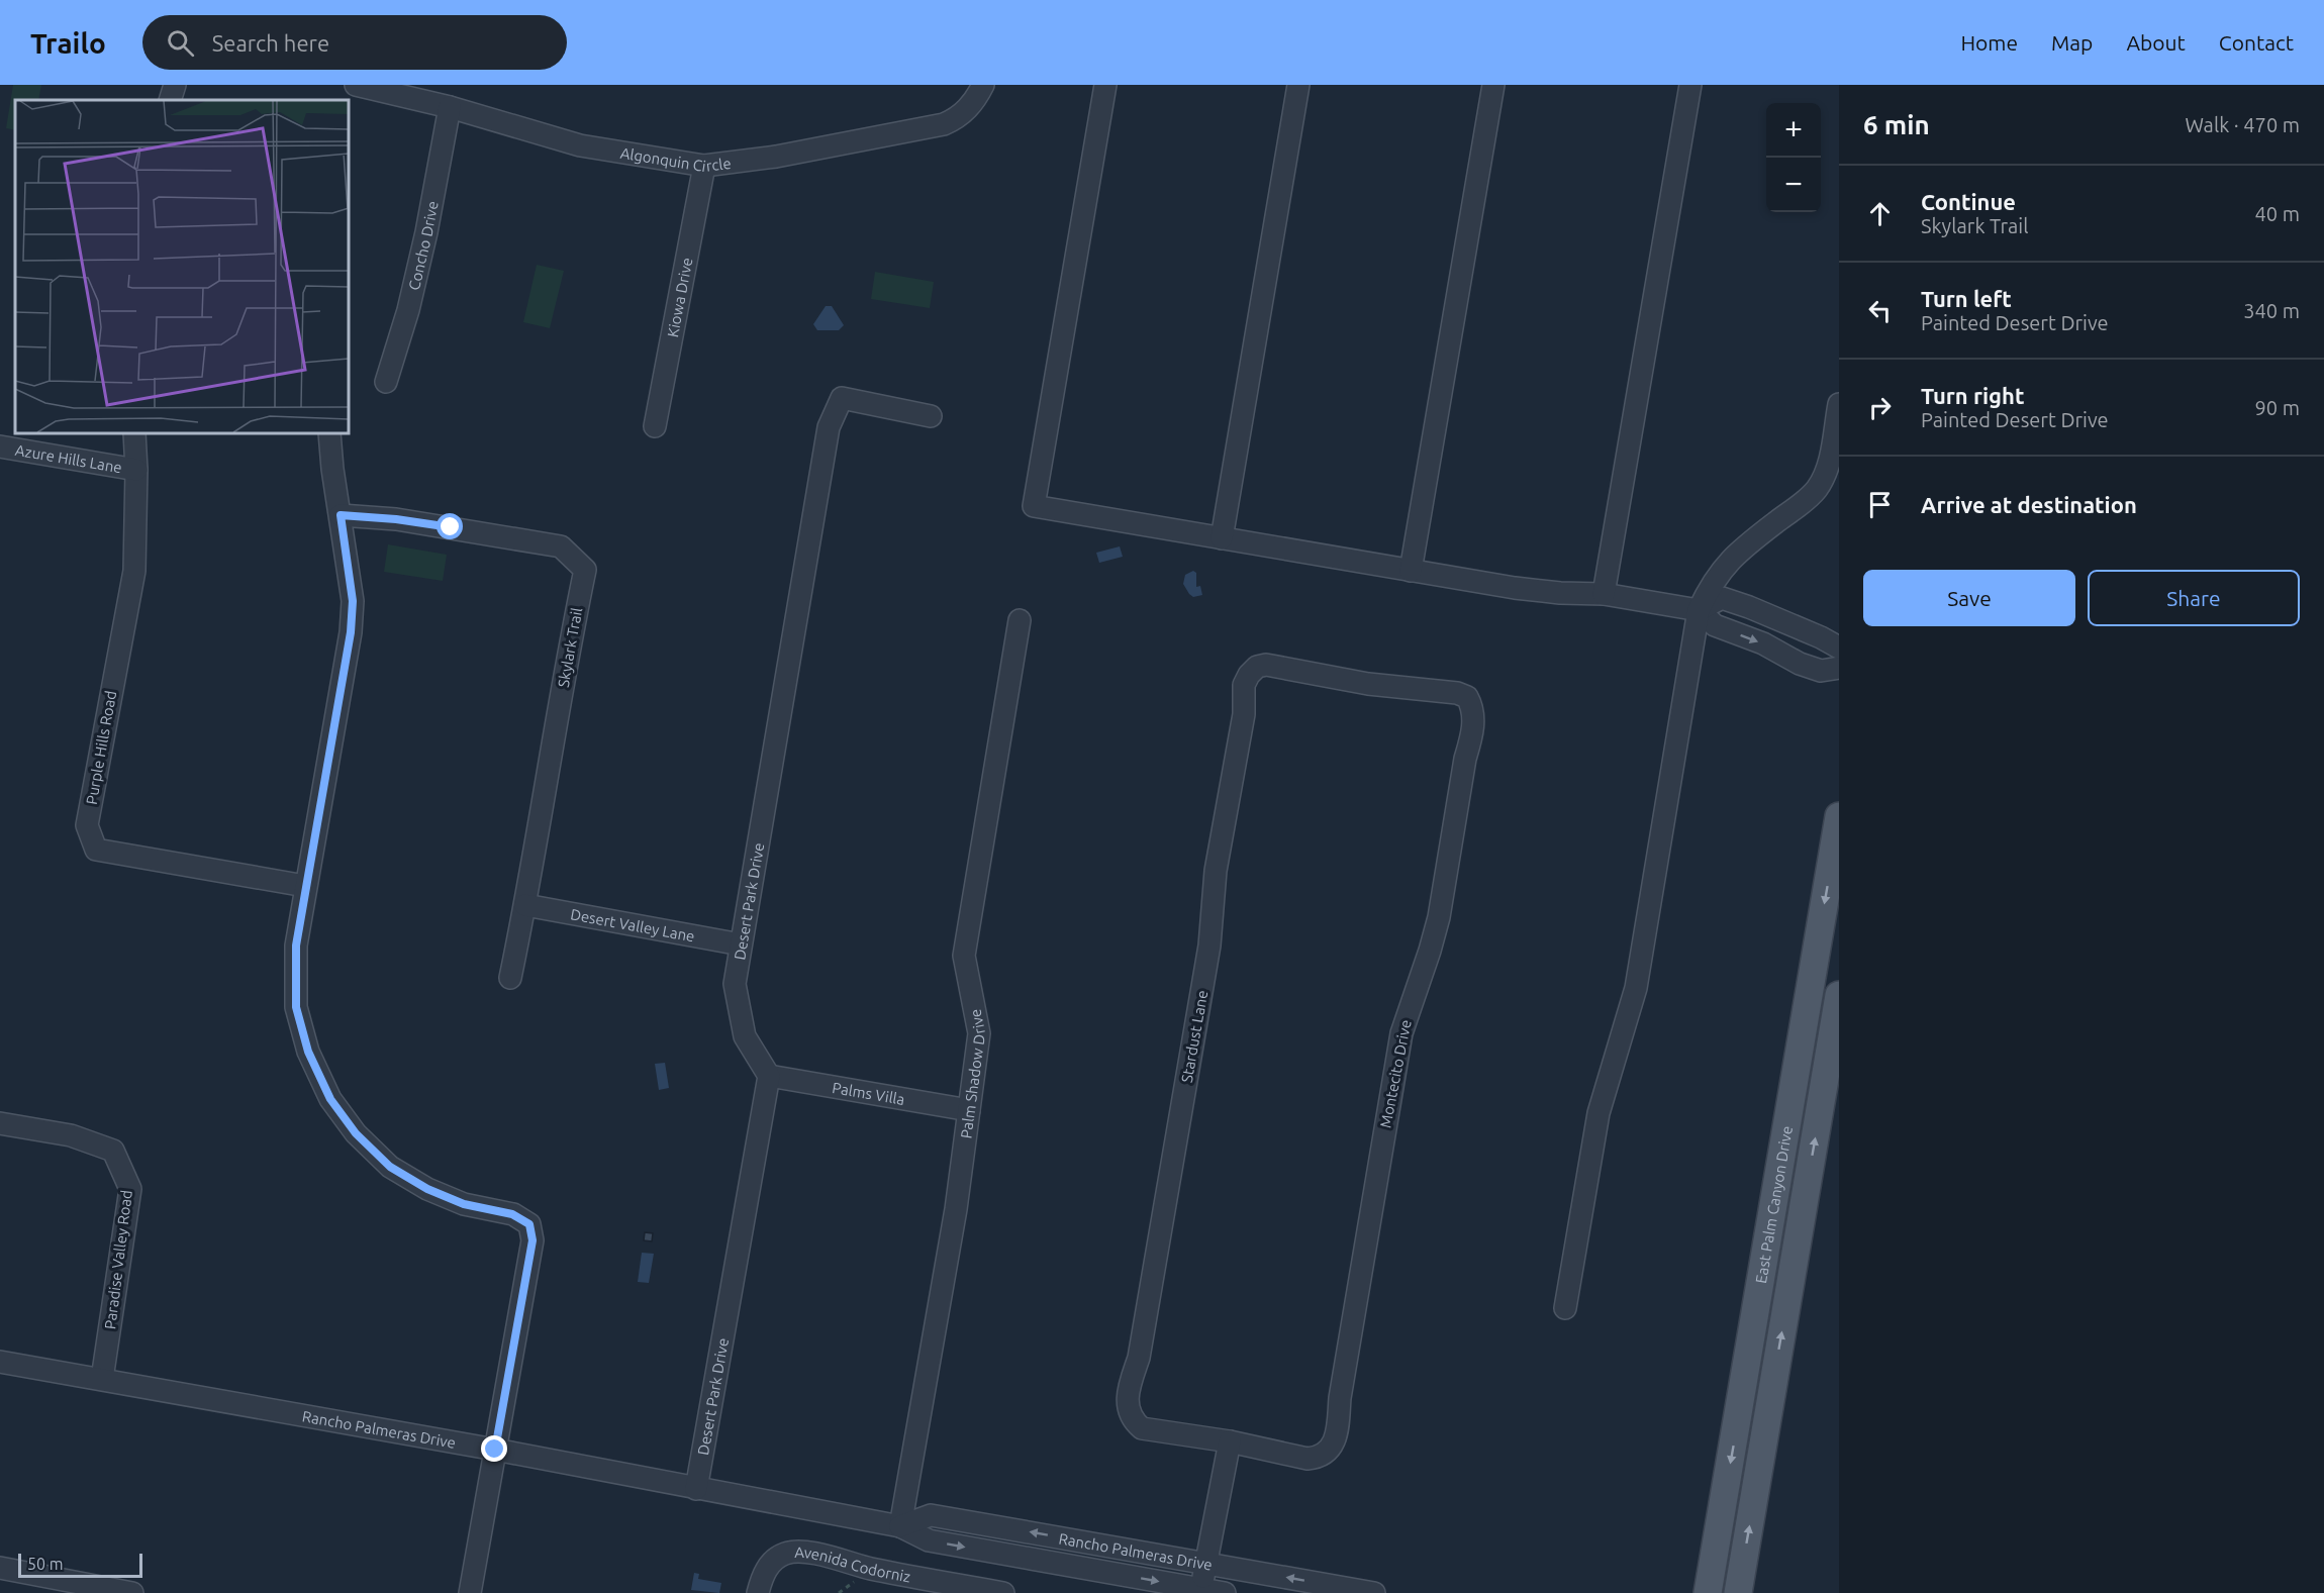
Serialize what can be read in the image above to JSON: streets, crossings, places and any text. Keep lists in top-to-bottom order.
{
  "streets": {
    "main road": ["East Palm Canyon Drive"],
    "street": [
      "Algonquin Circle",
      "Concho Drive",
      "Kiowa Drive",
      "Azure Hills Lane",
      "Skylark Trail",
      "Purple Hills Road",
      "Desert Park Drive",
      "Desert Valley Lane",
      "Stardust Lane",
      "Palm Shadow Drive",
      "Montecito Drive",
      "Palms Villa",
      "Paradise Valley Road",
      "Rancho Palmeras Drive",
      "Avenida Codorniz"
    ]
  },
  "crossings": [
    ["Algonquin Circle", "Concho Drive"],
    ["Algonquin Circle", "Kiowa Drive"],
    ["Azure Hills Lane", "Purple Hills Road"],
    ["Skylark Trail", "Desert Valley Lane"],
    ["Desert Park Drive", "Desert Valley Lane"],
    ["Desert Park Drive", "Palms Villa"],
    ["Desert Park Drive", "Rancho Palmeras Drive"],
    ["Stardust Lane", "Montecito Drive"],
    ["Palm Shadow Drive", "Palms Villa"],
    ["Palm Shadow Drive", "Rancho Palmeras Drive"],
    ["Paradise Valley Road", "Rancho Palmeras Drive"]
  ],
  "scale_bar": "50 m",
  "page": {
    "header": "Trailo",
    "search": "Search here",
    "nav": [
      "Home",
      "Map",
      "About",
      "Contact"
    ],
    "heading": ["6 min", "Walk · 470 m"],
    "map_buttons": ["+", "−"],
    "list": [
      ["Continue", "Skylark Trail", "40 m"],
      ["Turn left", "Painted Desert Drive", "340 m"],
      ["Turn right", "Painted Desert Drive", "90 m"],
      "Arrive at destination"
    ],
    "buttons": ["Save", "Share"],
    "scale": "50 m"
  }
}
